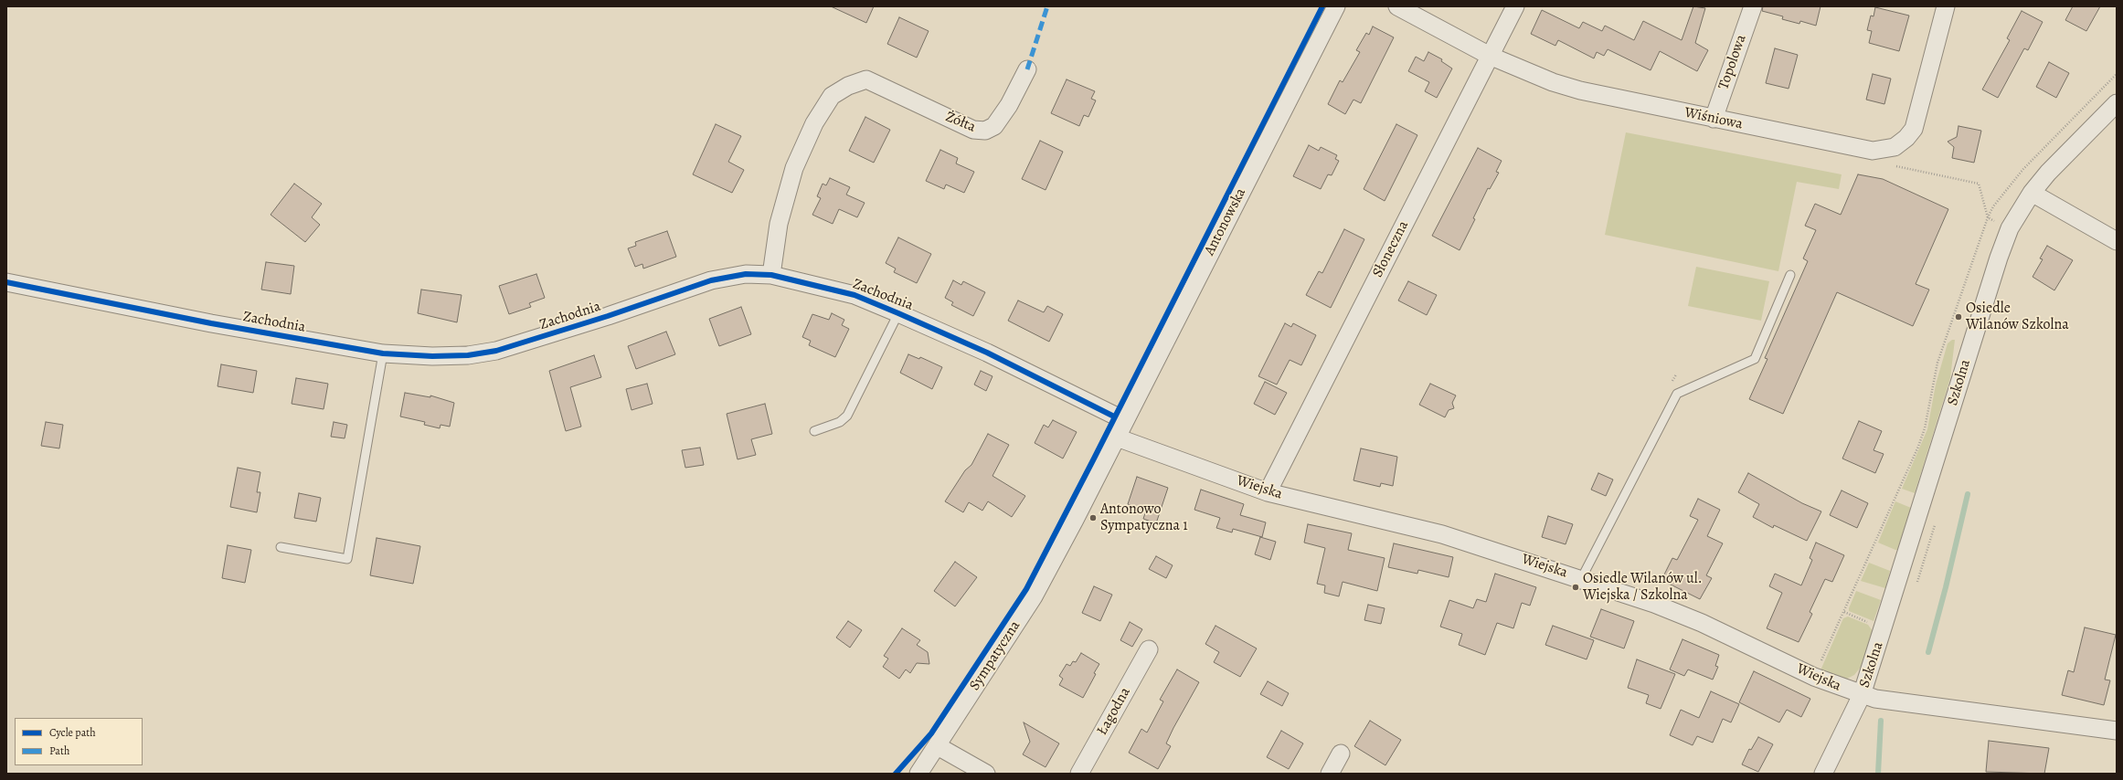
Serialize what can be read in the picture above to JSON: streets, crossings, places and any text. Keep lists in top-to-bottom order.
{
  "streets": {
    "street": [
      "Topolowa",
      "Wiśniowa",
      "Żółta",
      "Antonowska",
      "Słoneczna",
      "Zachodnia",
      "Szkolna",
      "Wiejska",
      "Sympatyczna",
      "Łagodna"
    ]
  },
  "crossings": [
    ["Topolowa", "Wiśniowa"],
    ["Wiśniowa", "Słoneczna"],
    ["Żółta", "Zachodnia"],
    ["Antonowska", "Zachodnia"],
    ["Antonowska", "Wiejska"],
    ["Antonowska", "Sympatyczna"],
    ["Słoneczna", "Wiejska"],
    ["Szkolna", "Wiejska"],
    ["Wiejska", "Sympatyczna"]
  ],
  "places": ["Osiedle Wilanów Szkolna", "Antonowo Sympatyczna 1", "Osiedle Wilanów ul. Wiejska / Szkolna"],
  "legend": ["Cycle path", "Path"]
}
